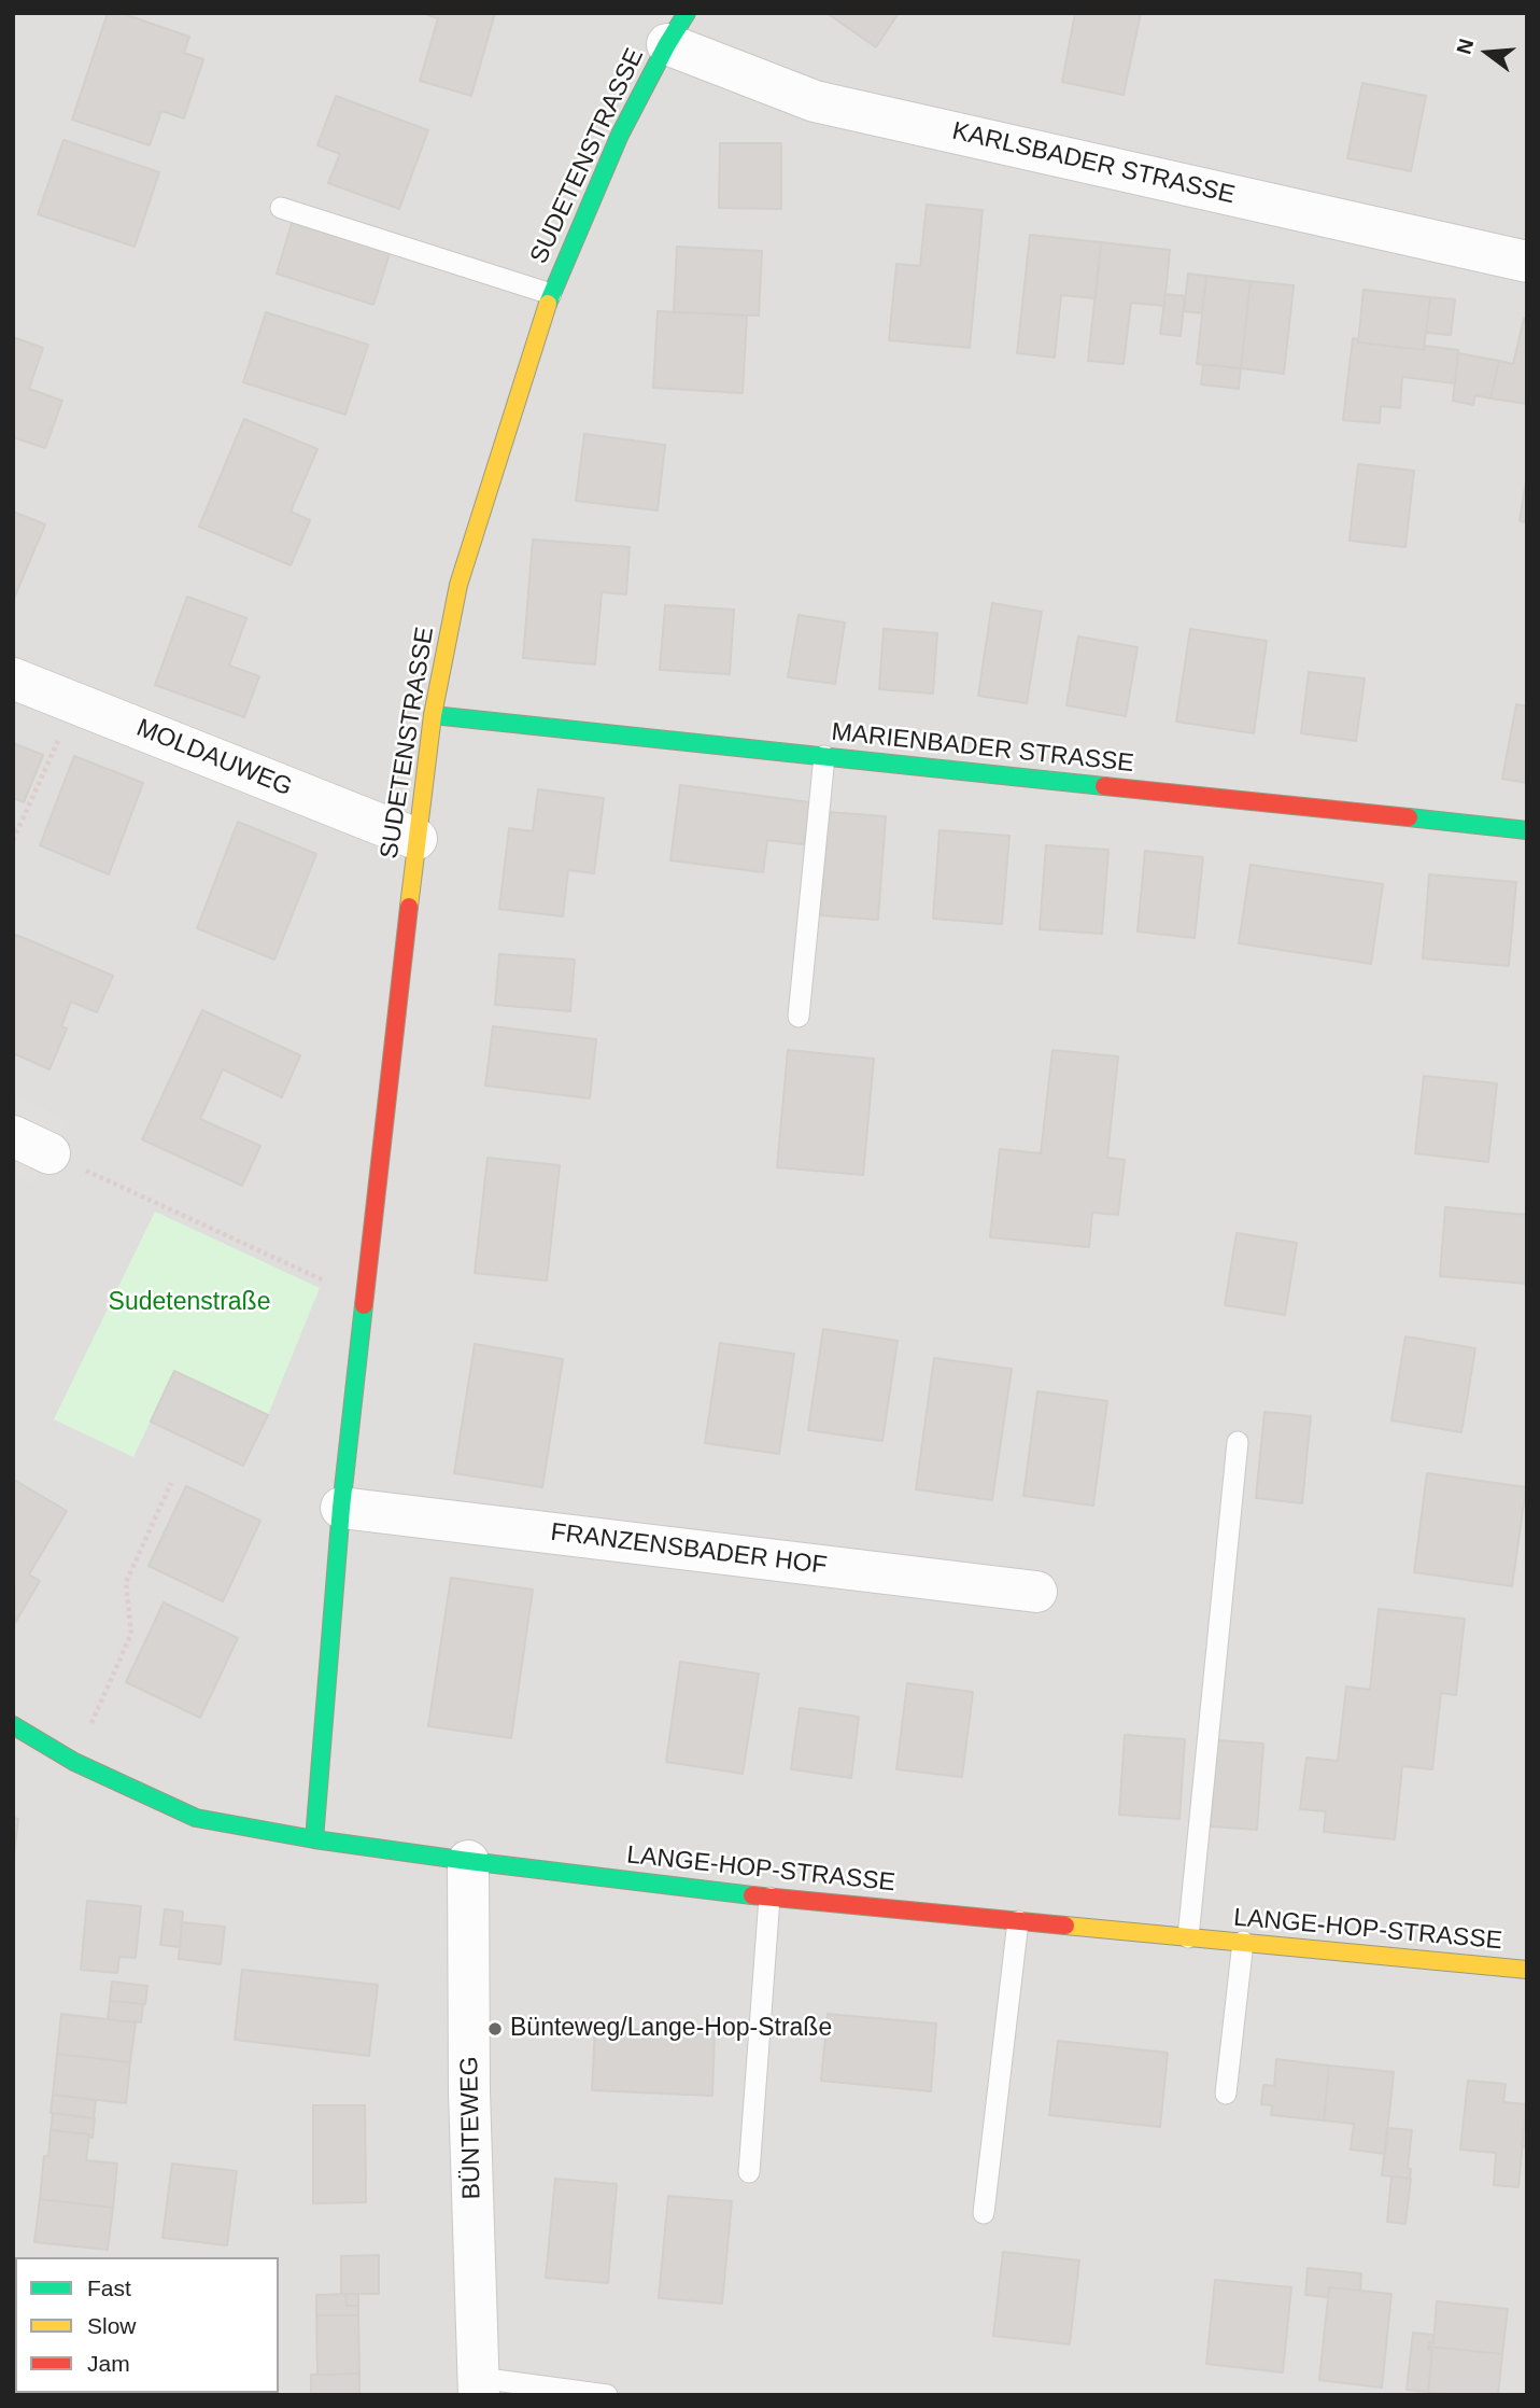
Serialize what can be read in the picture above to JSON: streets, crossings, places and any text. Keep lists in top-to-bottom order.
{
  "streets": {
    "street": [
      "SUDETENSTRASSE",
      "KARLSBADER STRASSE",
      "MARIENBADER STRASSE",
      "MOLDAUWEG",
      "FRANZENSBADER HOF",
      "LANGE-HOP-STRASSE",
      "BÜNTEWEG"
    ]
  },
  "crossings": [
    ["SUDETENSTRASSE", "KARLSBADER STRASSE"],
    ["SUDETENSTRASSE", "MARIENBADER STRASSE"],
    ["SUDETENSTRASSE", "MOLDAUWEG"],
    ["SUDETENSTRASSE", "FRANZENSBADER HOF"],
    ["SUDETENSTRASSE", "LANGE-HOP-STRASSE"],
    ["LANGE-HOP-STRASSE", "BÜNTEWEG"]
  ],
  "parks": ["Sudetenstraße"],
  "places": ["Bünteweg/Lange-Hop-Straße"],
  "legend": ["Fast", "Slow", "Jam"],
  "north": "left"
}
